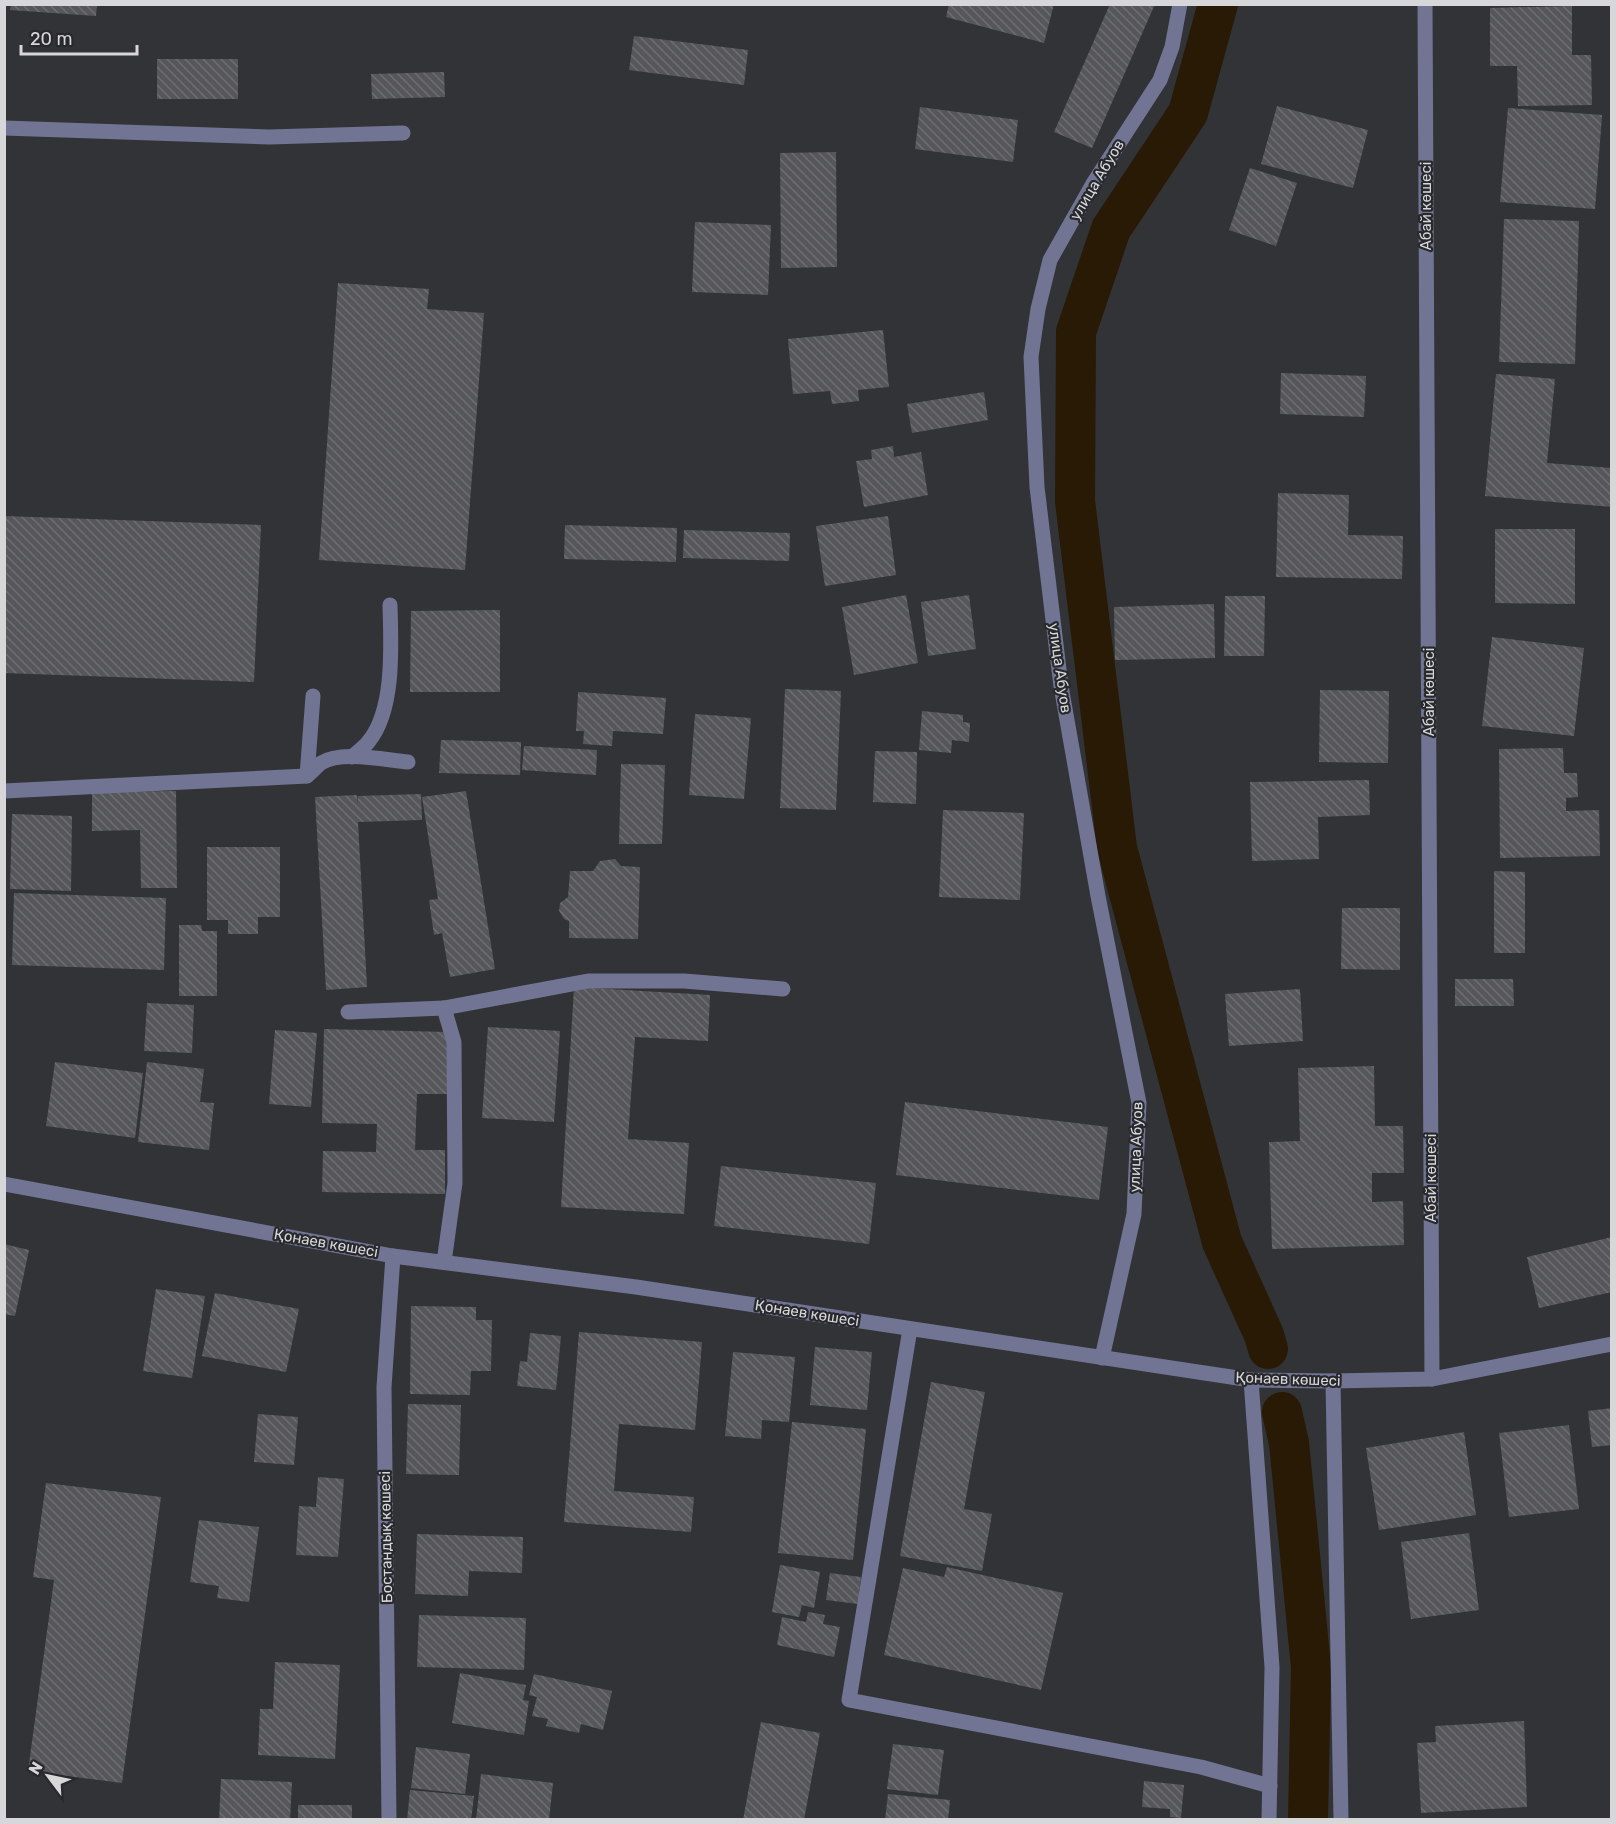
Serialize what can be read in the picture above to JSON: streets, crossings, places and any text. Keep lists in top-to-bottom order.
{
  "streets": {
    "street": [
      "улица Абуов",
      "Абай көшесі",
      "Қонаев көшесі",
      "Бостандық көшесі"
    ]
  },
  "crossings": [
    ["улица Абуов", "Қонаев көшесі"],
    ["Абай көшесі", "Қонаев көшесі"],
    ["Қонаев көшесі", "Бостандық көшесі"]
  ],
  "scale_bar": "20 m",
  "north": "top left"
}
